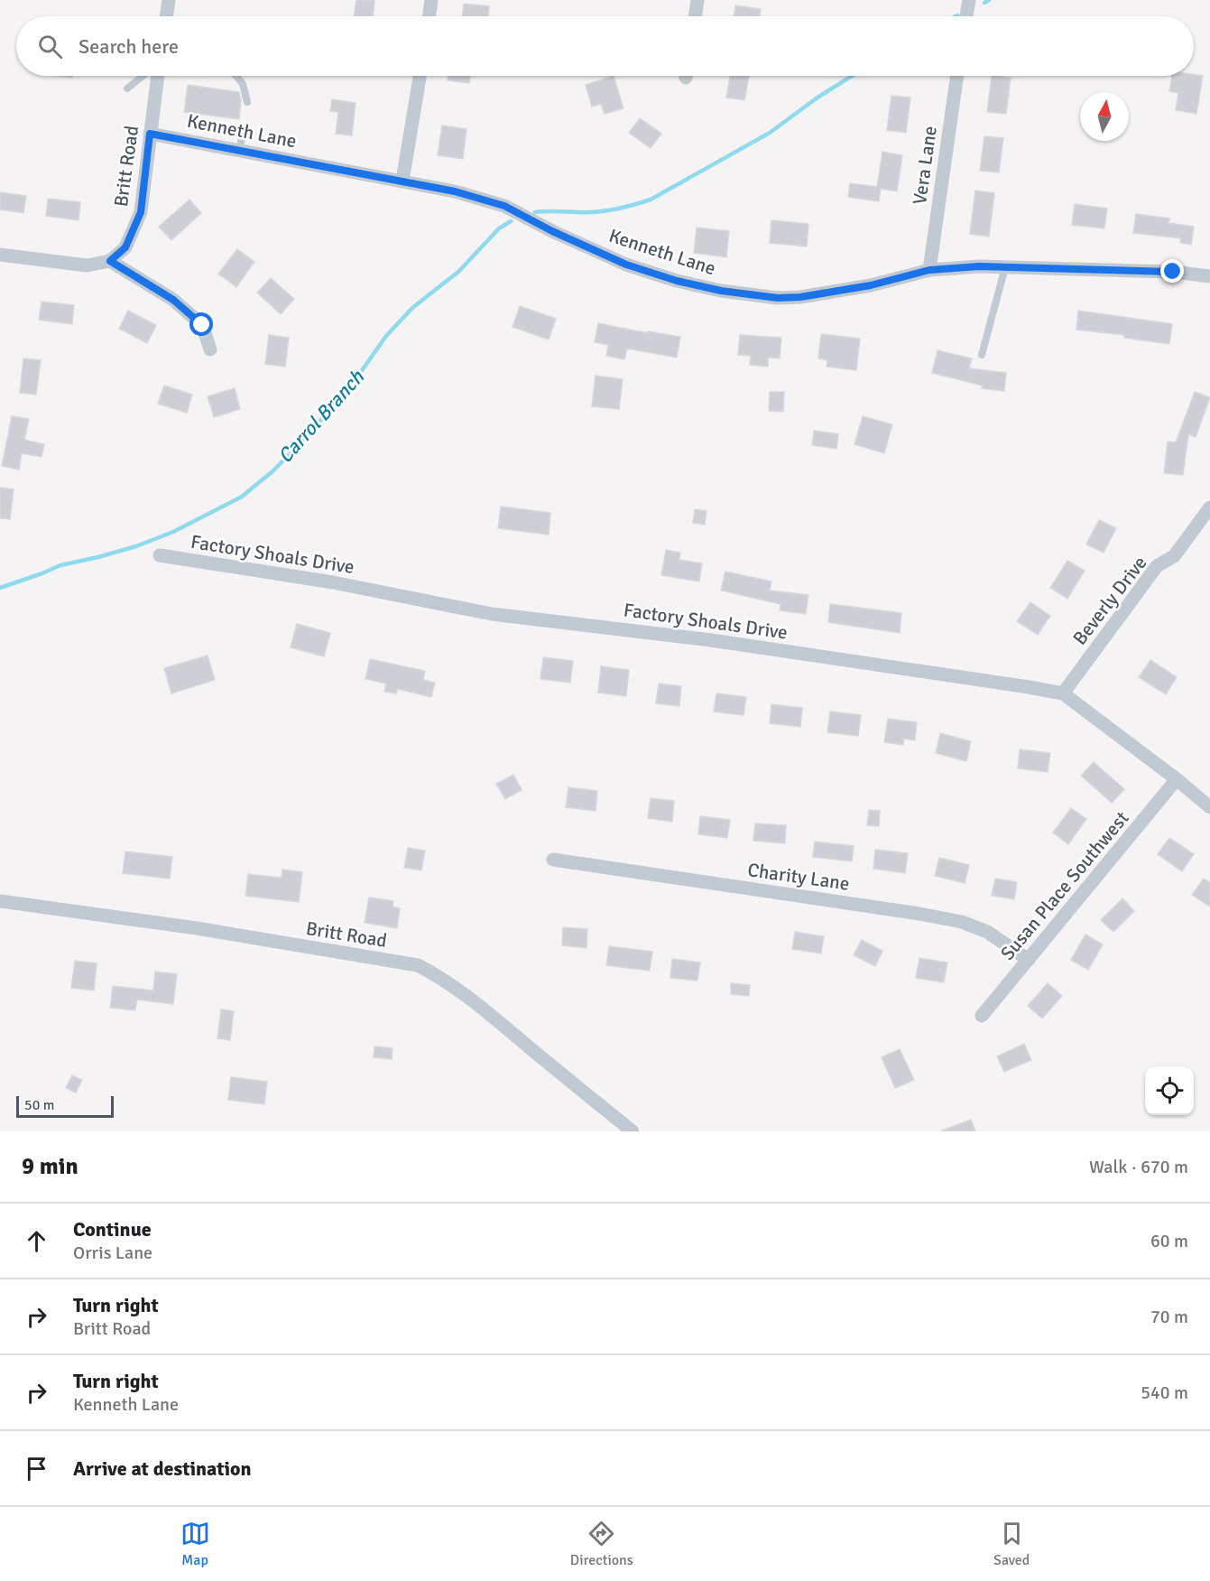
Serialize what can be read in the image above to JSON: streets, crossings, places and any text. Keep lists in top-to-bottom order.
{
  "streets": {
    "street": [
      "Kenneth Lane",
      "Vera Lane",
      "Britt Road",
      "Factory Shoals Drive",
      "Beverly Drive",
      "Charity Lane",
      "Susan Place Southwest"
    ]
  },
  "crossings": [
    ["Kenneth Lane", "Vera Lane"],
    ["Kenneth Lane", "Britt Road"],
    ["Factory Shoals Drive", "Beverly Drive"],
    ["Factory Shoals Drive", "Susan Place Southwest"],
    ["Charity Lane", "Susan Place Southwest"]
  ],
  "water": ["Carrol Branch"],
  "scale_bar": "50 m",
  "north": "top",
  "page": {
    "search": "Search here",
    "scale": "50 m",
    "heading": ["9 min", "Walk · 670 m"],
    "list": [
      ["Continue", "Orris Lane", "60 m"],
      ["Turn right", "Britt Road", "70 m"],
      ["Turn right", "Kenneth Lane", "540 m"],
      "Arrive at destination"
    ],
    "nav": ["Map", "Directions", "Saved"]
  }
}
